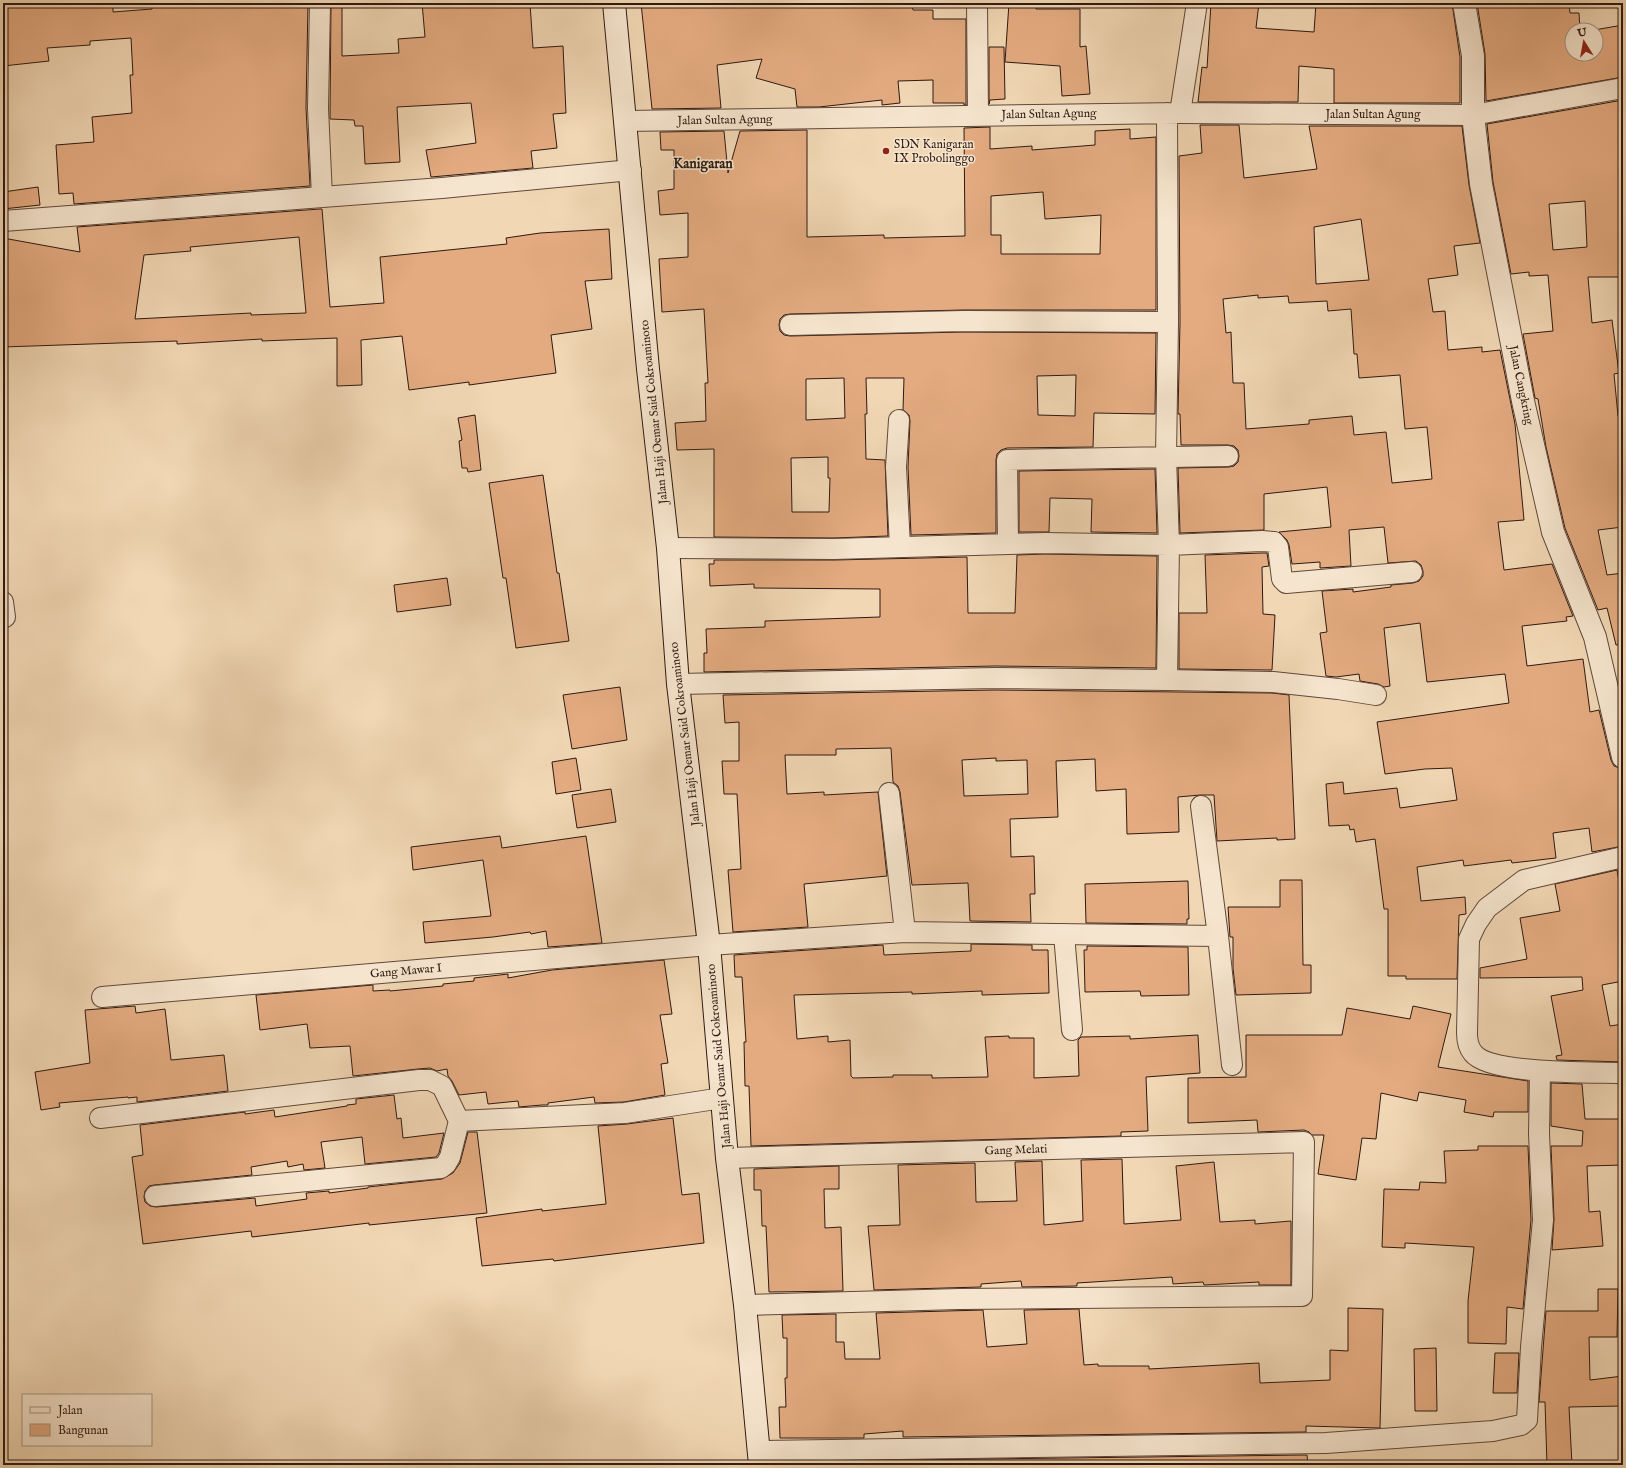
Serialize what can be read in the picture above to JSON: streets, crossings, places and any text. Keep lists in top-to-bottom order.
{
  "streets": {
    "main road": ["Jalan Cangkring", "Jalan Haji Oemar Said Cokroaminoto"],
    "street": ["Jalan Sultan Agung", "Gang Mawar I", "Gang Melati"]
  },
  "crossings": [
    ["Jalan Sultan Agung", "Jalan Cangkring"],
    ["Jalan Sultan Agung", "Jalan Haji Oemar Said Cokroaminoto"],
    ["Jalan Haji Oemar Said Cokroaminoto", "Gang Mawar I"],
    ["Jalan Haji Oemar Said Cokroaminoto", "Gang Melati"]
  ],
  "districts": ["Kanigaran"],
  "places": ["SDN Kanigaran IX Probolinggo"],
  "legend": ["Jalan", "Bangunan"],
  "north": "top"
}
